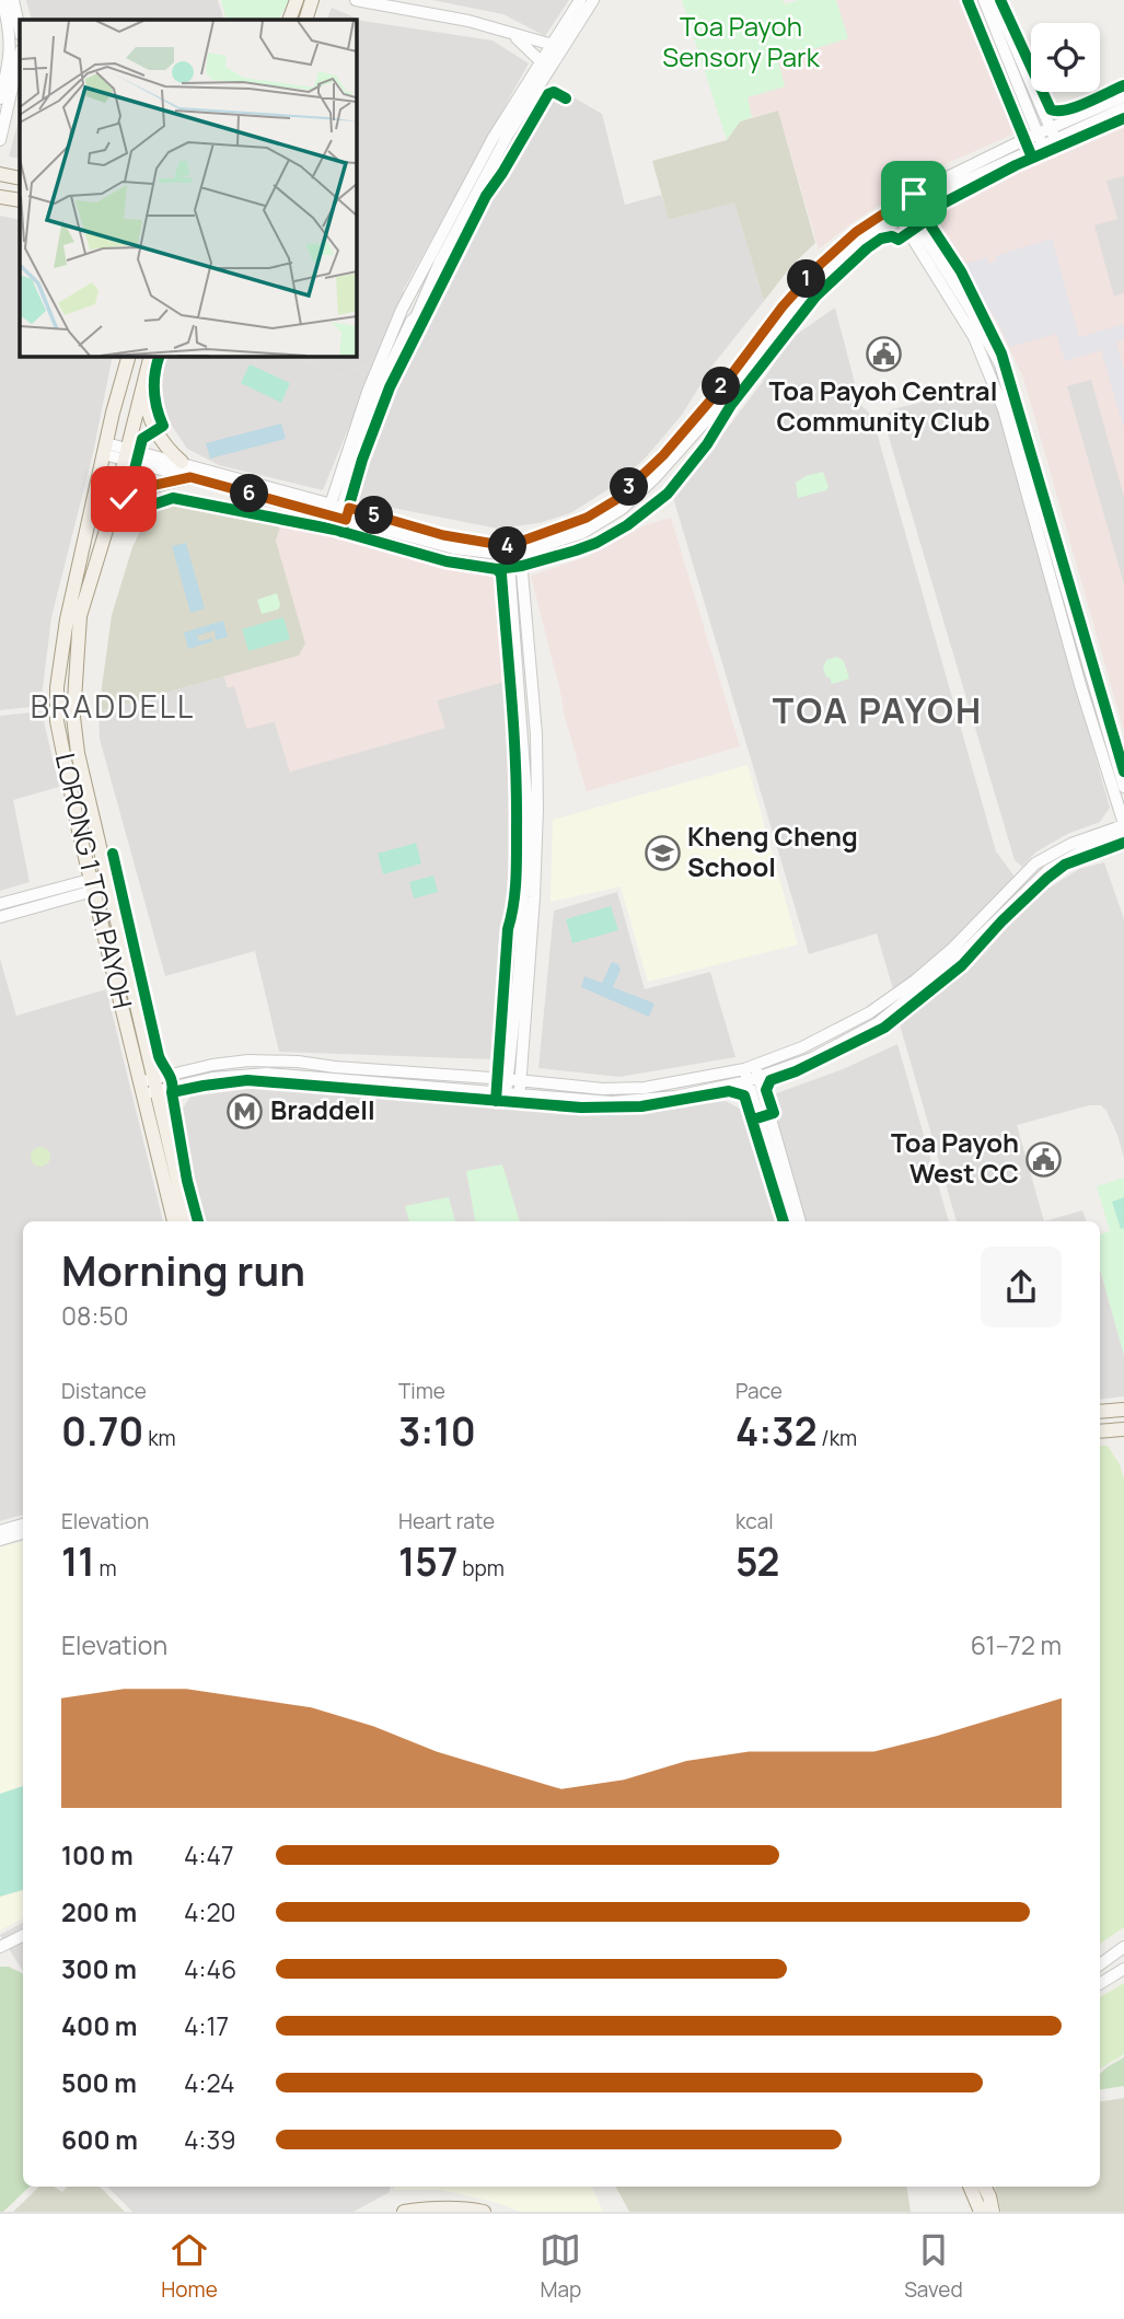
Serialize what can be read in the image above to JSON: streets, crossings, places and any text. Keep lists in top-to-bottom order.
{
  "streets": {
    "main road": ["LORONG 1 TOA PAYOH"]
  },
  "districts": ["BRADDELL", "TOA PAYOH"],
  "parks": ["Toa Payoh Sensory Park"],
  "places": {
    "public building": ["Toa Payoh Central Community Club", "Toa Payoh West CC"],
    "school or university": ["Kheng Cheng School"],
    "metro station": ["Braddell"]
  },
  "page": {
    "pins": [
      "1",
      "2",
      "3",
      "6",
      "5",
      "4"
    ],
    "heading": ["Morning run", "08:50"],
    "stats": [
      ["Distance", "0.70 km"],
      ["Time", "3:10"],
      ["Pace", "4:32 /km"],
      ["Elevation", "11 m"],
      ["Heart rate", "157 bpm"],
      ["kcal", "52"]
    ],
    "chart": ["Elevation", "61–72 m"],
    "list": [
      {
        "name": "100 m",
        "note": "4:47"
      },
      {
        "name": "200 m",
        "note": "4:20"
      },
      {
        "name": "300 m",
        "note": "4:46"
      },
      {
        "name": "400 m",
        "note": "4:17"
      },
      {
        "name": "500 m",
        "note": "4:24"
      },
      {
        "name": "600 m",
        "note": "4:39"
      }
    ],
    "tabs": ["Home", "Map", "Saved"]
  }
}
